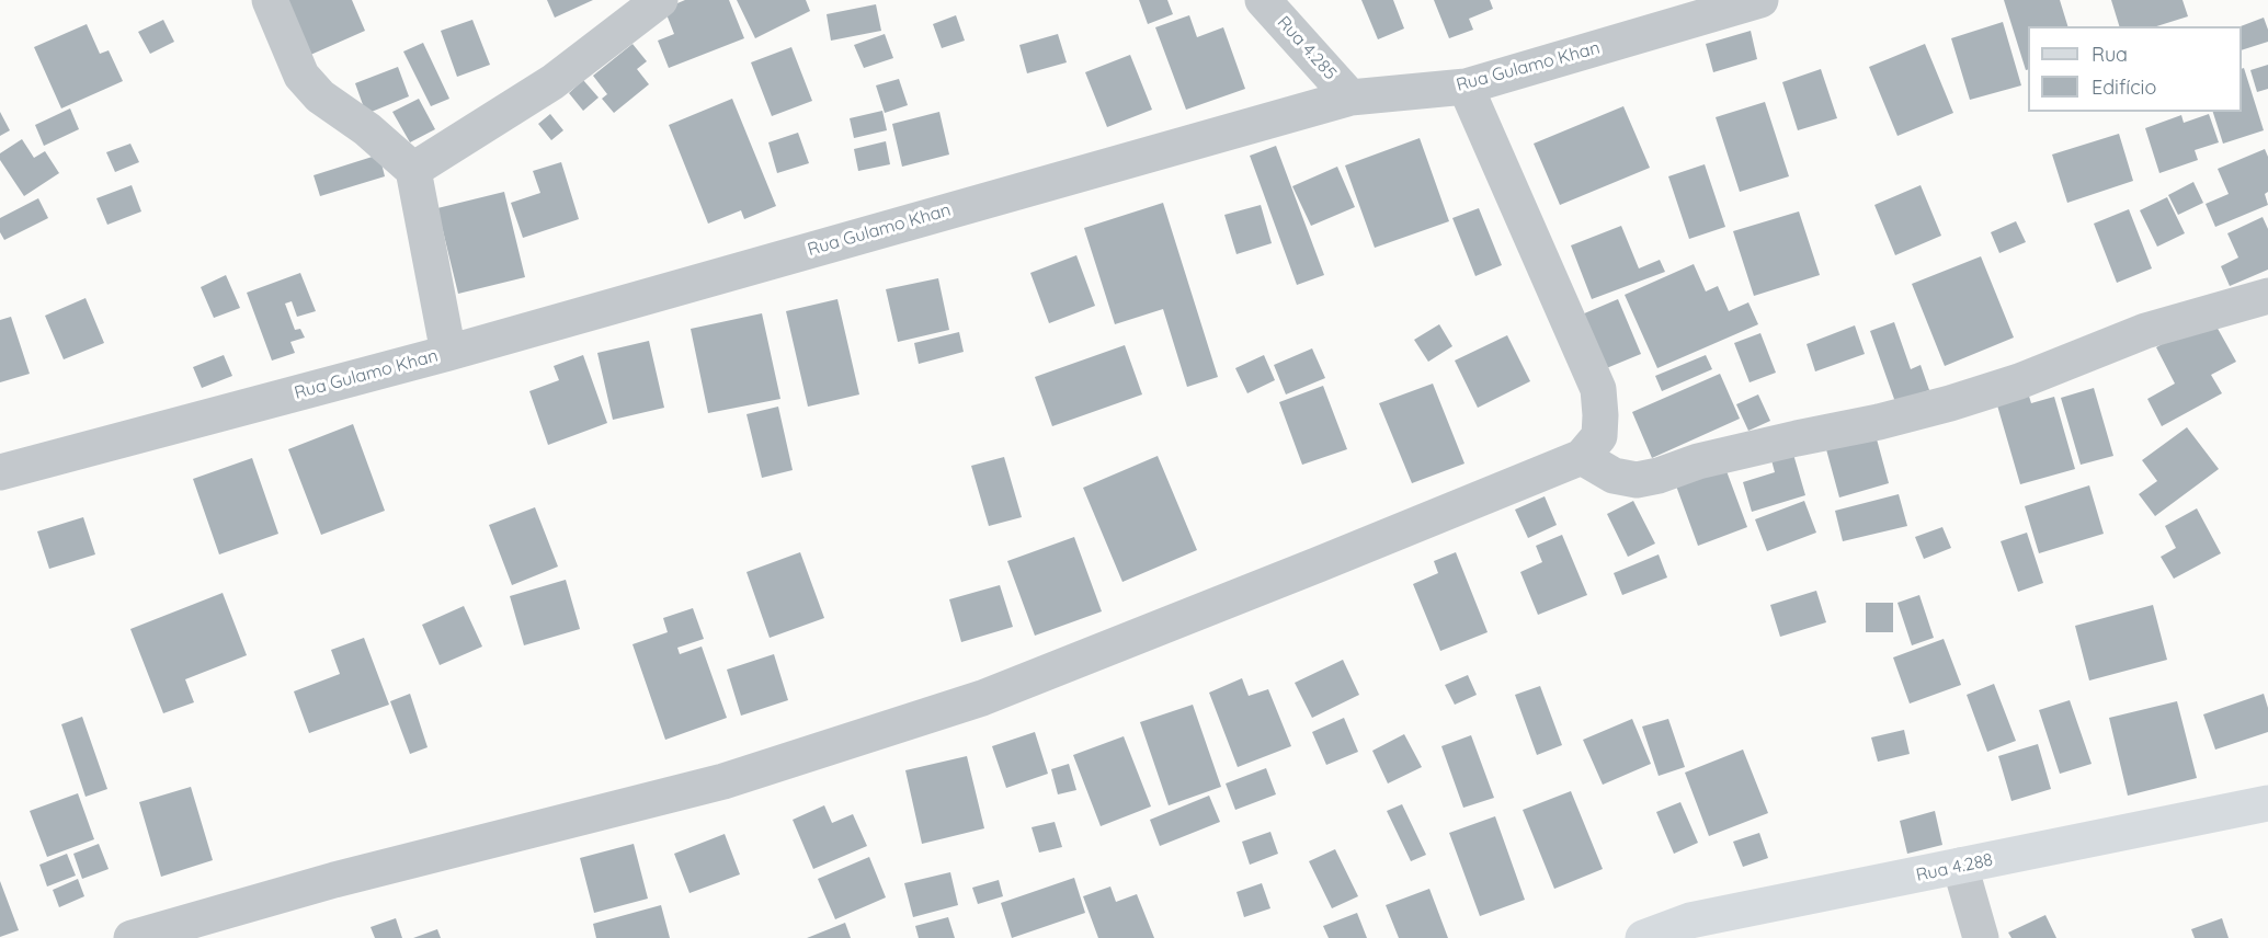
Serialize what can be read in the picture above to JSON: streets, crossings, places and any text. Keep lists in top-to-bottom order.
{
  "streets": {
    "street": ["Rua 4.285", "Rua Gulamo Khan", "Rua 4.288"]
  },
  "crossings": [
    ["Rua 4.285", "Rua Gulamo Khan"]
  ],
  "legend": ["Rua", "Edifício"]
}
